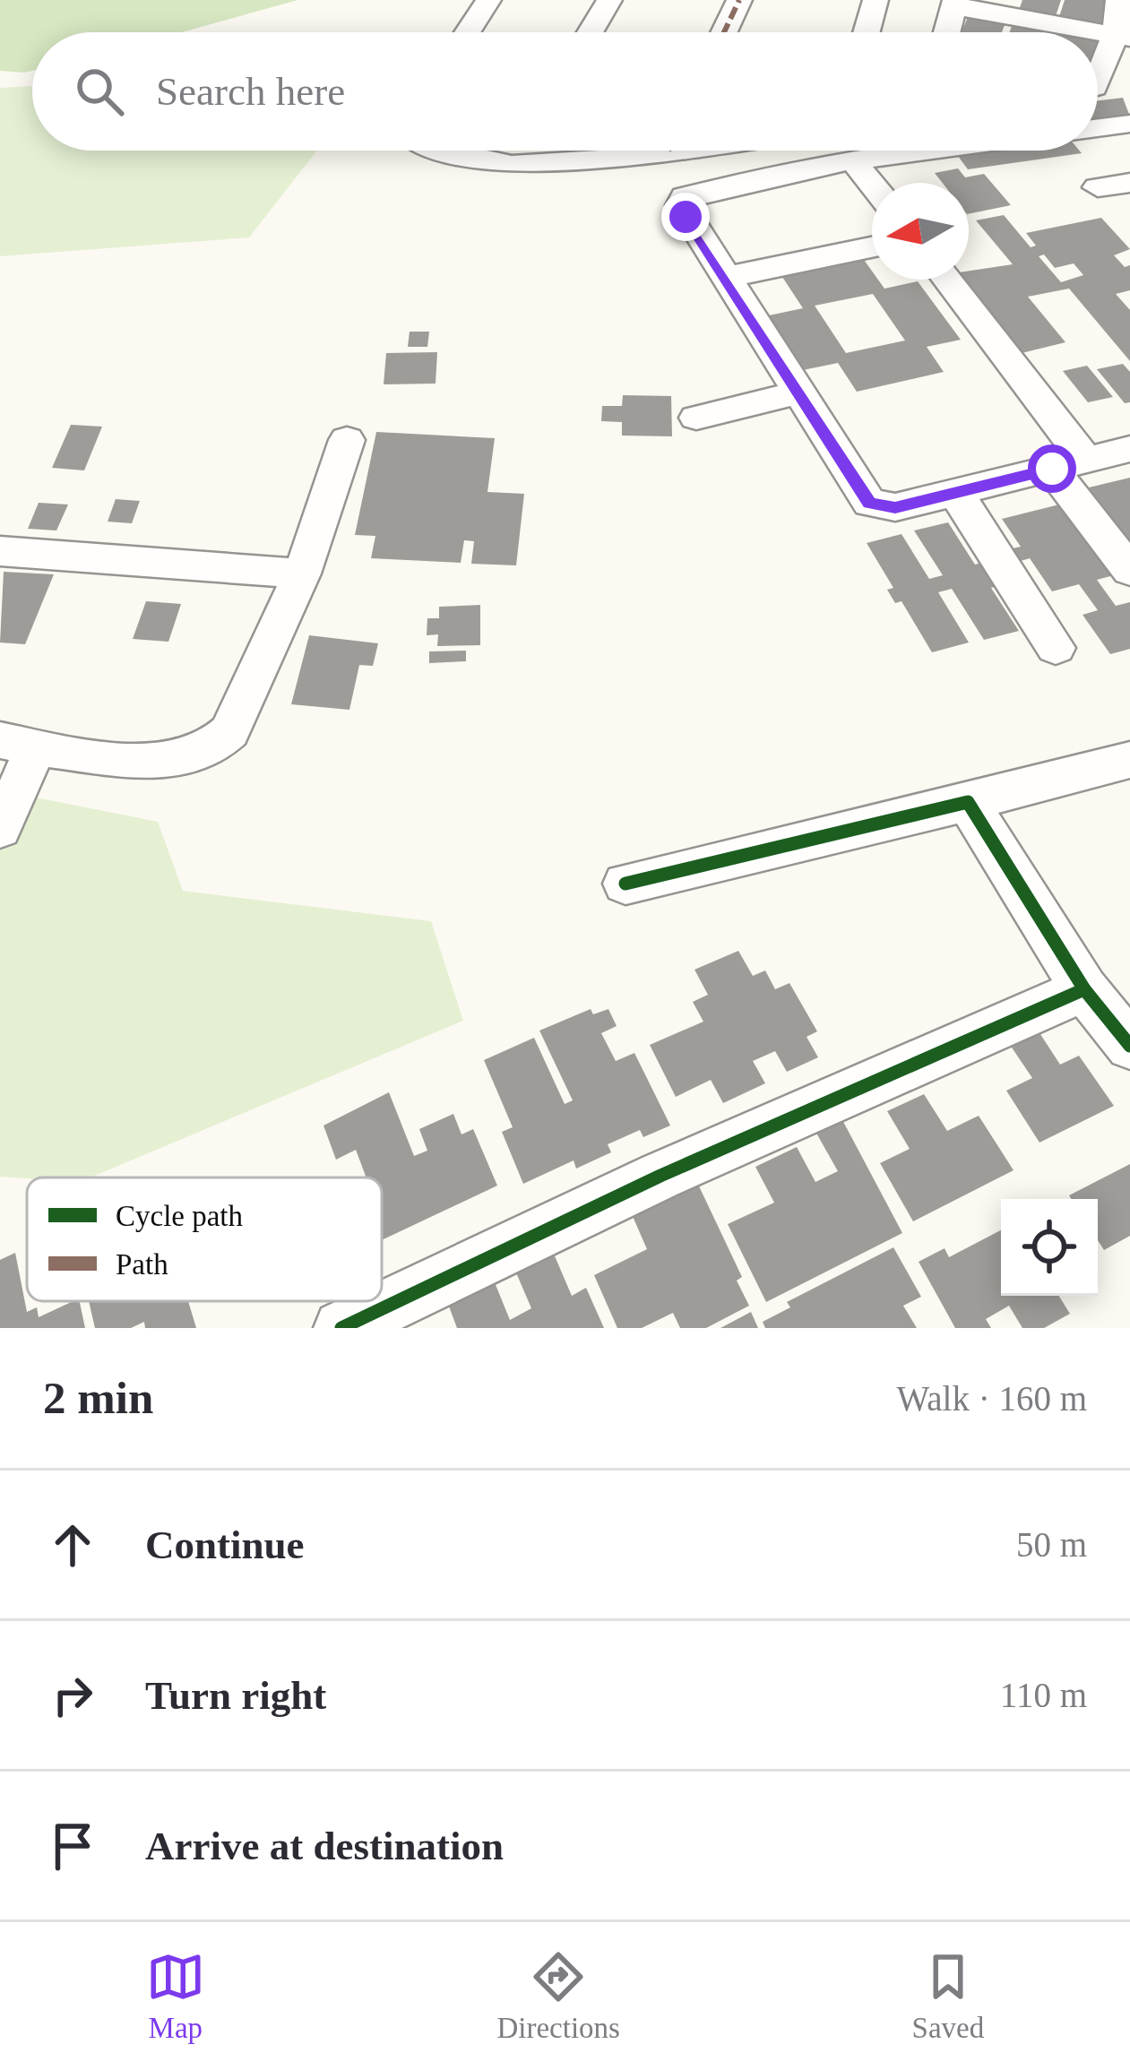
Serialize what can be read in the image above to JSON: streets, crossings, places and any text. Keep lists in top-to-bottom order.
{
  "legend": ["Cycle path", "Path"],
  "north": "left",
  "page": {
    "search": "Search here",
    "heading": ["2 min", "Walk · 160 m"],
    "list": [
      ["Continue", "50 m"],
      ["Turn right", "110 m"],
      "Arrive at destination"
    ],
    "nav": ["Map", "Directions", "Saved"]
  }
}
